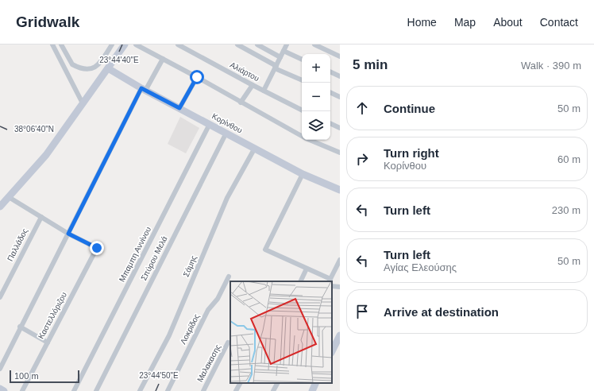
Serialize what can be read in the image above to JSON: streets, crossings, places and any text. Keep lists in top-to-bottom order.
{
  "streets": {
    "street": [
      "Αλιάρτου",
      "Κορίνθου",
      "Παλλάδος",
      "Μπαμπη Αννίνου",
      "Σπύρου Μελά",
      "Σάμης",
      "Καστελλόριζου",
      "Λοκρίδος",
      "Μαλακασης"
    ]
  },
  "crossings": [
    ["Κορίνθου", "Μπαμπη Αννίνου"],
    ["Κορίνθου", "Σπύρου Μελά"],
    ["Κορίνθου", "Σάμης"]
  ],
  "scale_bar": "100 m",
  "page": {
    "header": "Gridwalk",
    "nav": [
      "Home",
      "Map",
      "About",
      "Contact"
    ],
    "heading": ["5 min", "Walk · 390 m"],
    "map_buttons": ["+", "−"],
    "list": [
      ["Continue", "50 m"],
      ["Turn right", "Κορίνθου", "60 m"],
      ["Turn left", "230 m"],
      ["Turn left", "Αγίας Ελεούσης", "50 m"],
      "Arrive at destination"
    ],
    "scale": "100 m"
  },
  "coordinates": ["23°44'40\"E", "38°06'40\"N", "23°44'50\"E"]
}
